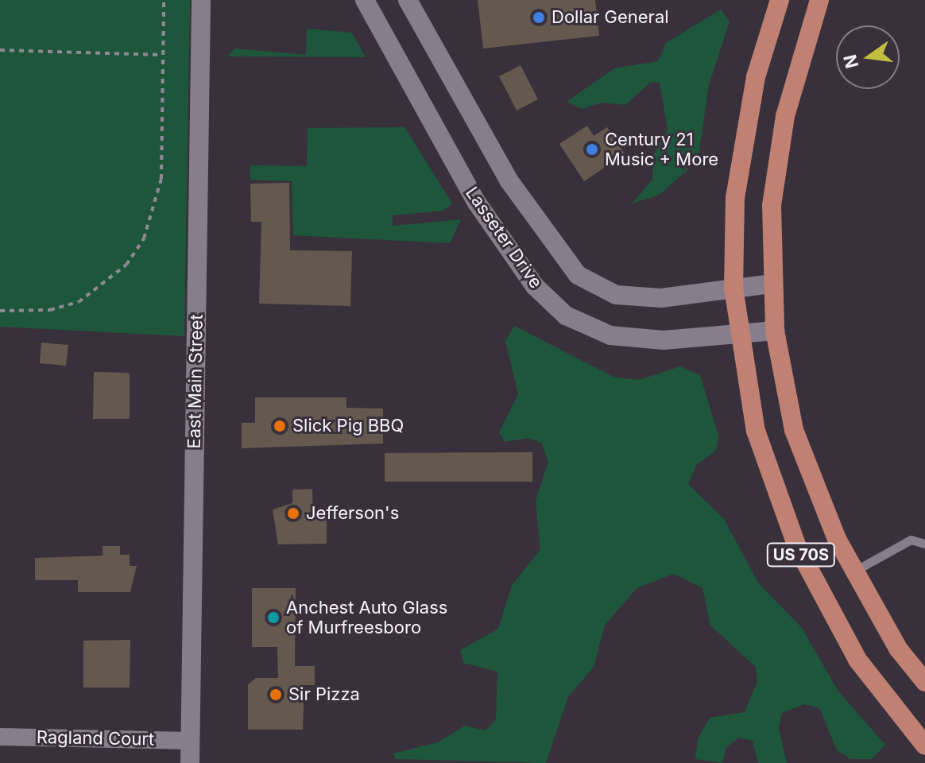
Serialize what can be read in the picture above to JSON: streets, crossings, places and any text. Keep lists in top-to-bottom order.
{
  "streets": {
    "main road": ["US 70S"],
    "street": ["Lasseter Drive", "East Main Street", "Ragland Court"]
  },
  "crossings": [
    ["Lasseter Drive", "US 70S"],
    ["East Main Street", "Ragland Court"]
  ],
  "places": [
    "Dollar General",
    "Century 21 Music + More",
    "Slick Pig BBQ",
    "Jefferson's",
    "Anchest Auto Glass of Murfreesboro",
    "Sir Pizza"
  ],
  "north": "left"
}
